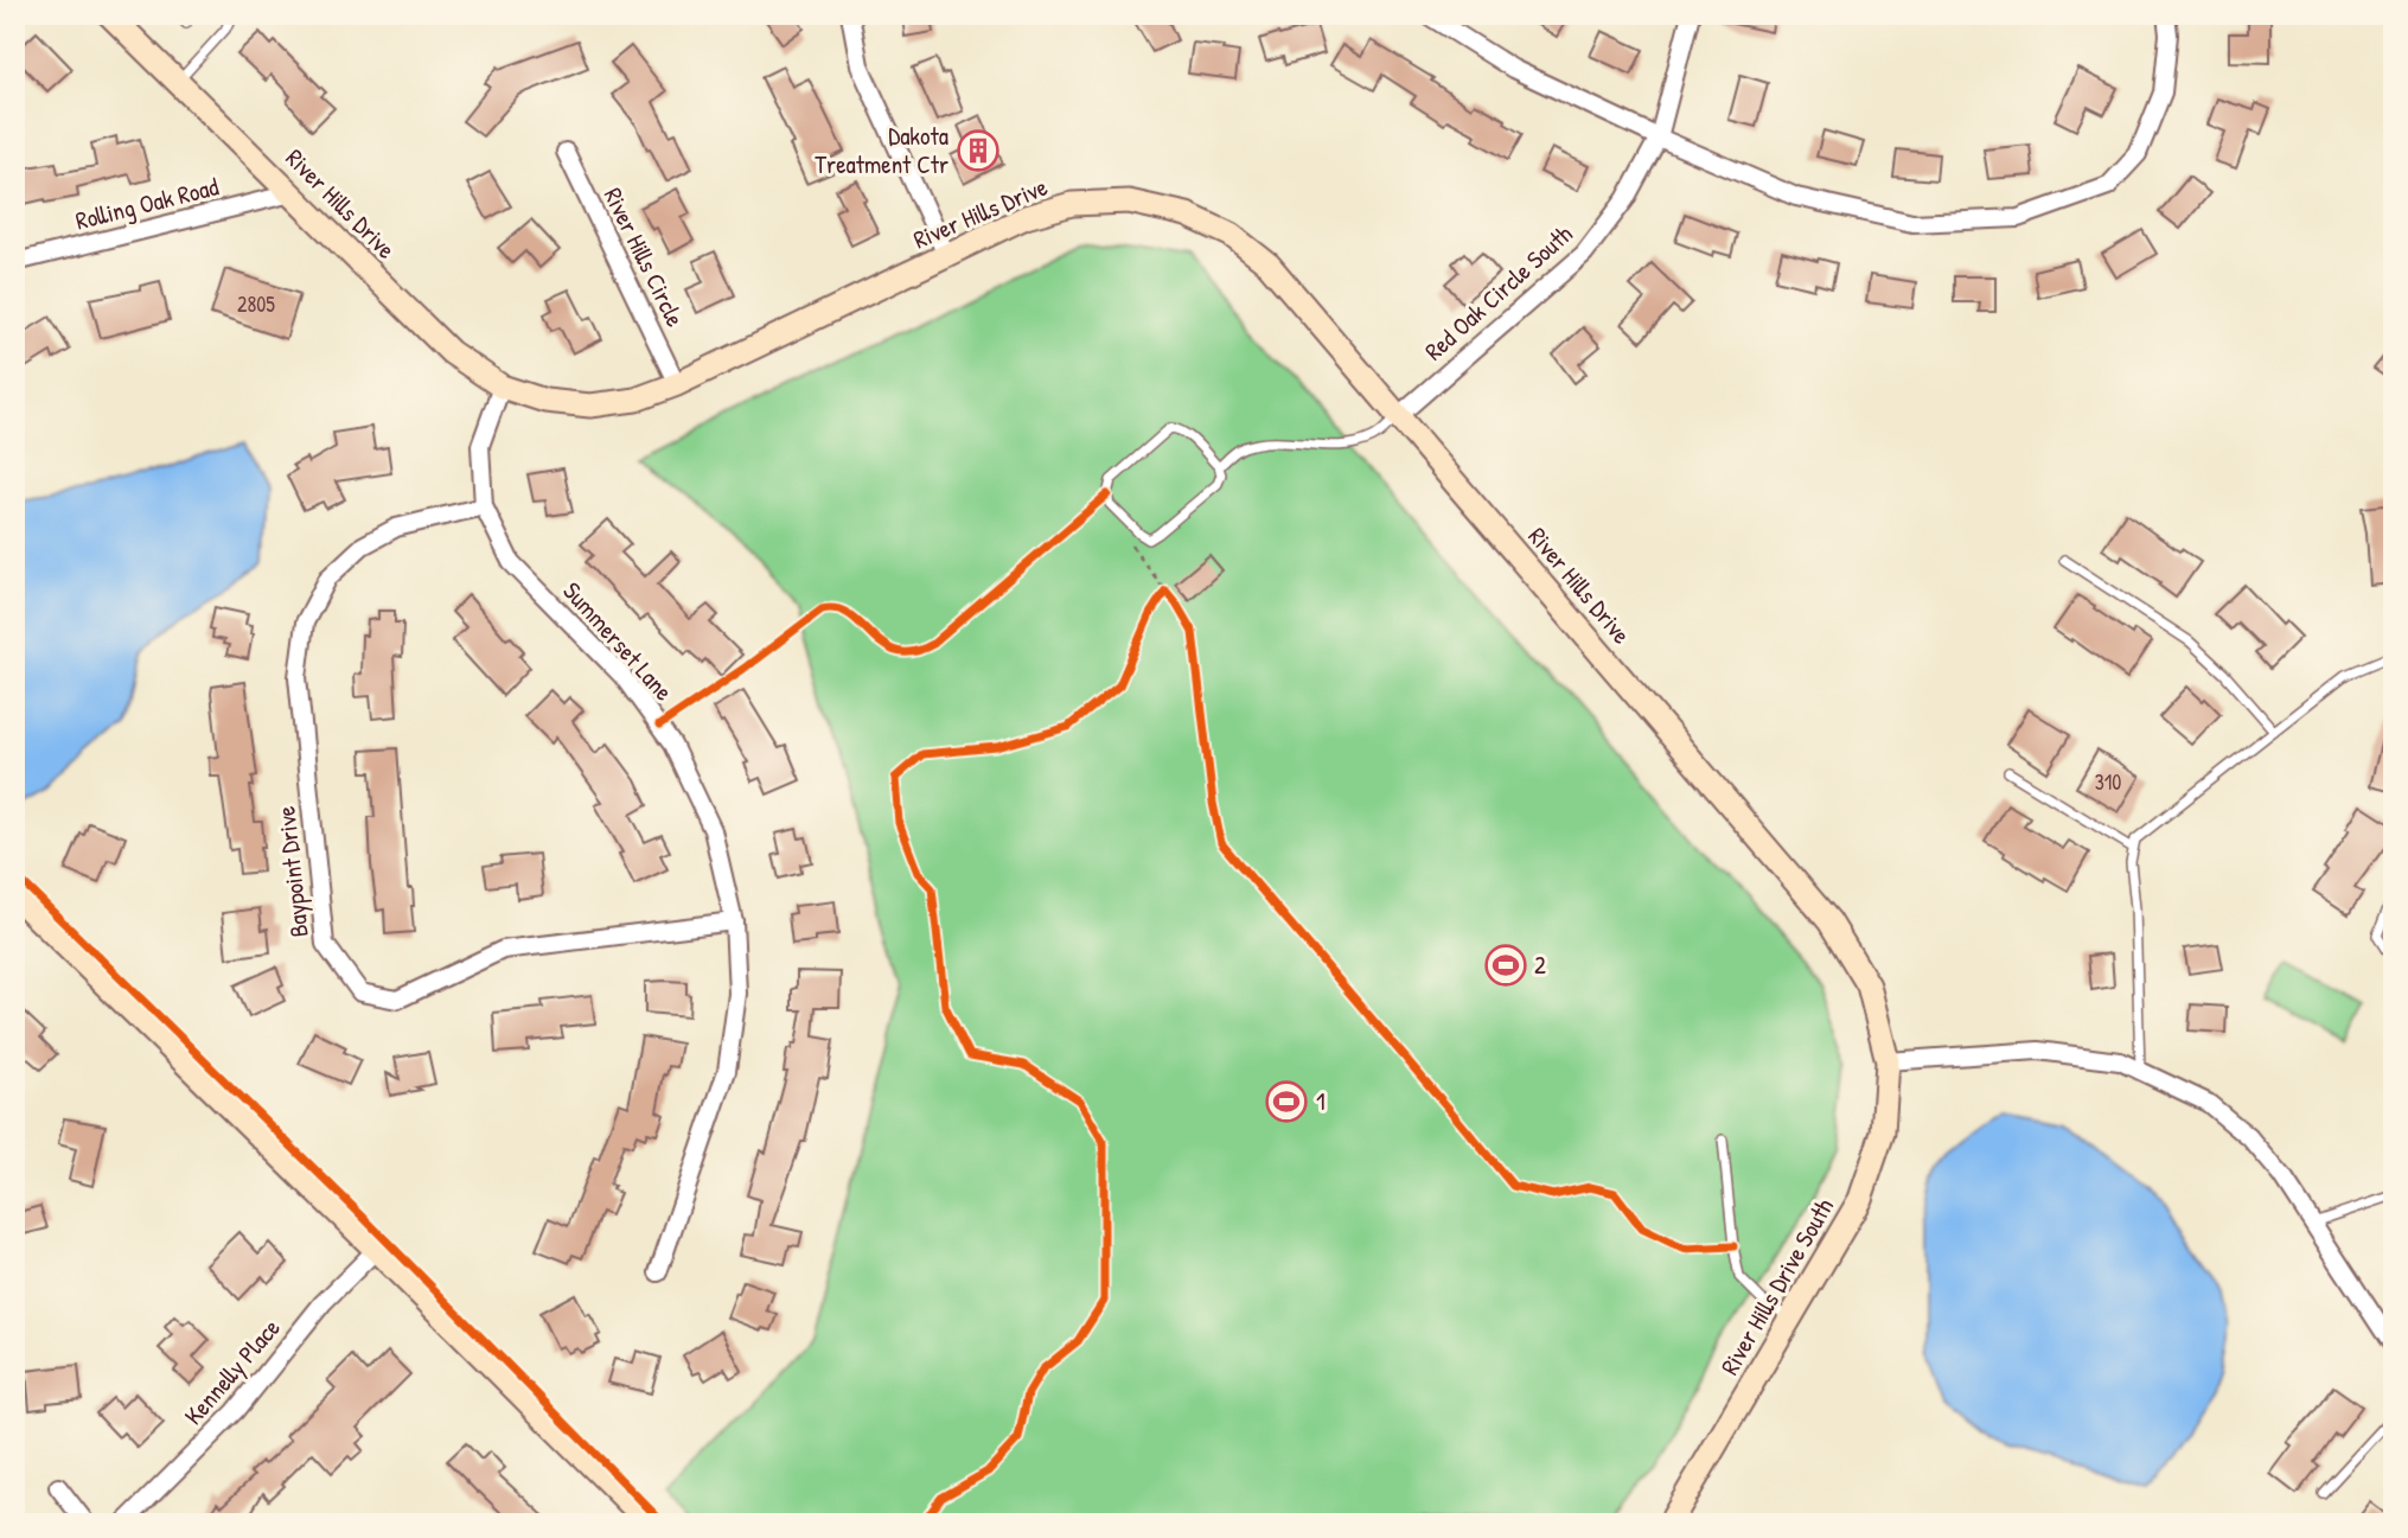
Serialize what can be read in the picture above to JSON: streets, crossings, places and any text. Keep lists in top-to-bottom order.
{
  "streets": {
    "street": [
      "Rolling Oak Road",
      "River Hills Drive",
      "River Hills Circle",
      "Red Oak Circle South",
      "Summerset Lane",
      "Baypoint Drive",
      "River Hills Drive South",
      "Kennelly Place"
    ]
  },
  "crossings": [
    ["Rolling Oak Road", "River Hills Drive"],
    ["River Hills Drive", "River Hills Circle"],
    ["River Hills Drive", "Red Oak Circle South"],
    ["River Hills Drive", "Summerset Lane"],
    ["River Hills Drive", "River Hills Drive South"],
    ["Summerset Lane", "Baypoint Drive"]
  ],
  "places": {
    "building": ["Dakota Treatment Ctr"],
    "sports": ["2", "1"]
  },
  "house_numbers": ["2805", "310"]
}
